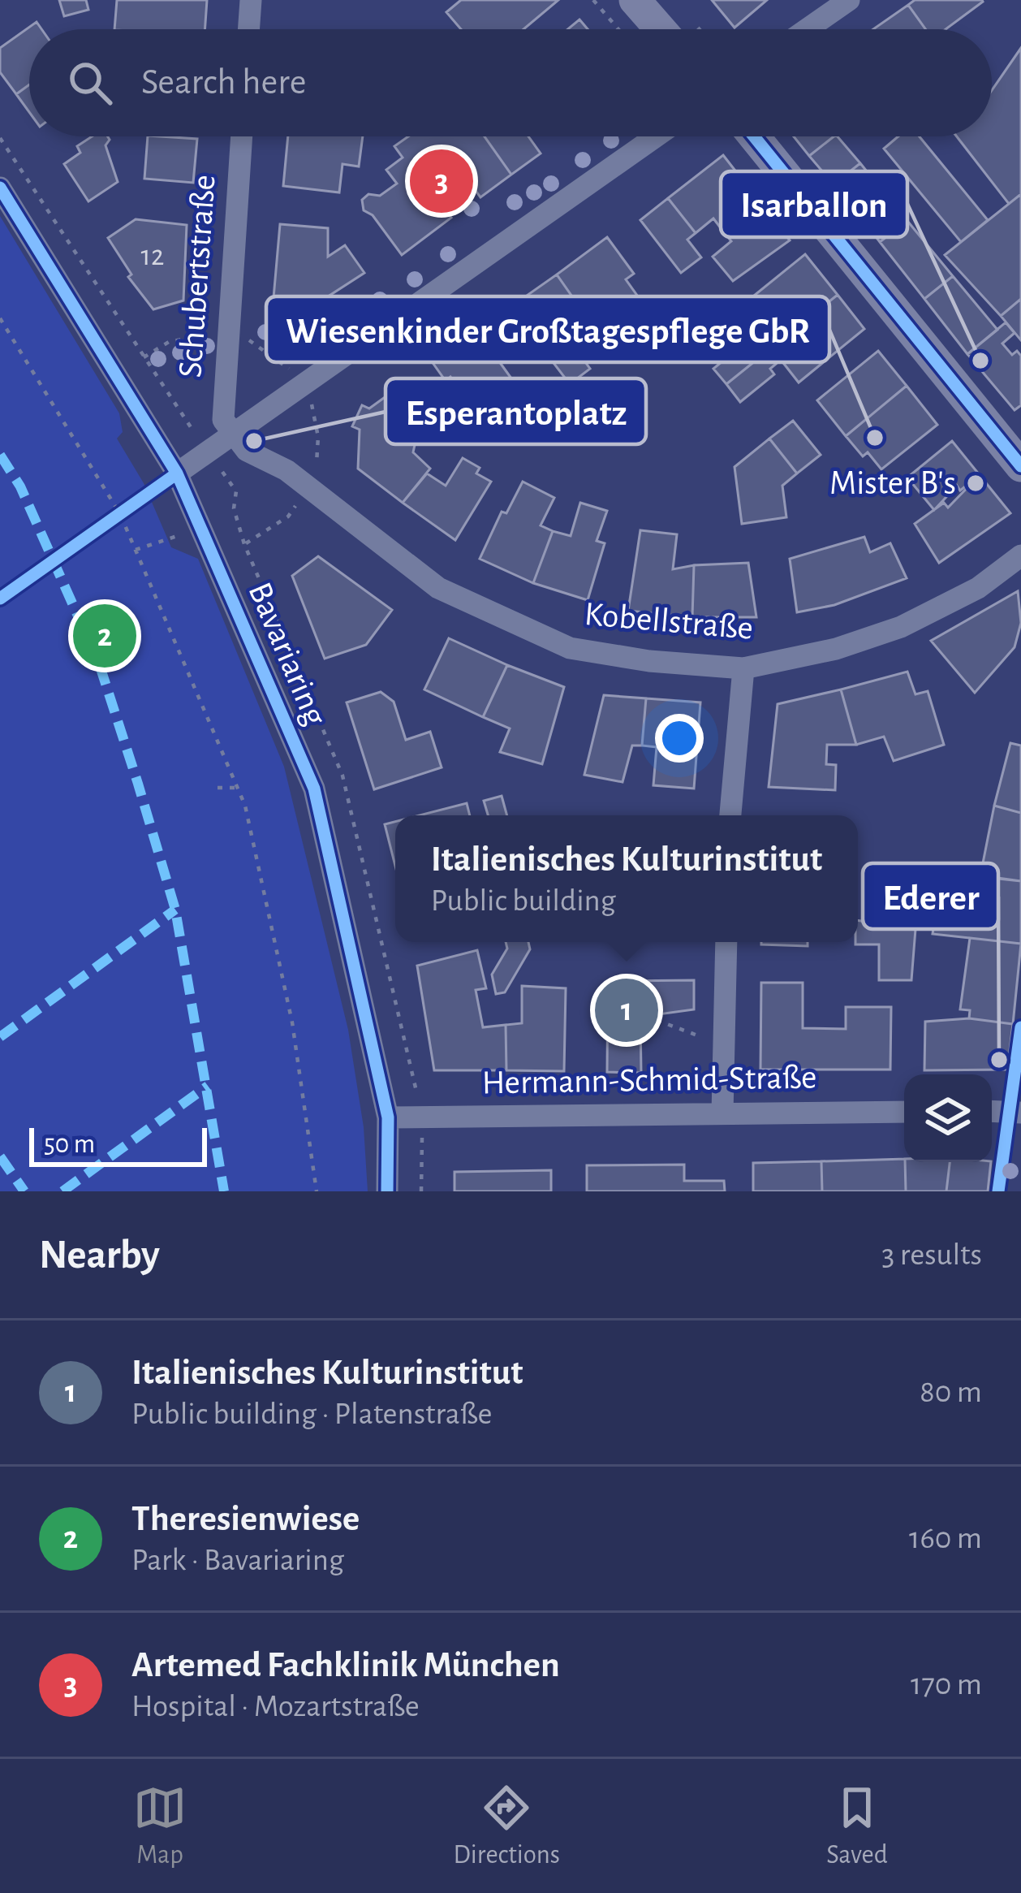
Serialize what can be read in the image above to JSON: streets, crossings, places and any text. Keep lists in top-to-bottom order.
{
  "streets": {
    "street": [
      "Schubertstraße",
      "Kobellstraße",
      "Bavariaring",
      "Hermann-Schmid-Straße"
    ]
  },
  "crossings": [
    ["Schubertstraße", "Kobellstraße"],
    ["Bavariaring", "Hermann-Schmid-Straße"]
  ],
  "places": [
    "Isarballon",
    "Wiesenkinder Großtagespflege GbR",
    "Esperantoplatz",
    "Mister B's",
    "Ederer"
  ],
  "house_numbers": ["12"],
  "scale_bar": "50 m",
  "page": {
    "search": "Search here",
    "pins": ["3", "2", "1"],
    "popup": ["Italienisches Kulturinstitut", "Public building"],
    "scale": "50 m",
    "heading": ["Nearby", "3 results"],
    "list": [
      {
        "mark": "1",
        "name": "Italienisches Kulturinstitut",
        "note": "Public building · Platenstraße",
        "value": "80 m"
      },
      {
        "mark": "2",
        "name": "Theresienwiese",
        "note": "Park · Bavariaring",
        "value": "160 m"
      },
      {
        "mark": "3",
        "name": "Artemed Fachklinik München",
        "note": "Hospital · Mozartstraße",
        "value": "170 m"
      }
    ],
    "nav": ["Map", "Directions", "Saved"]
  }
}
